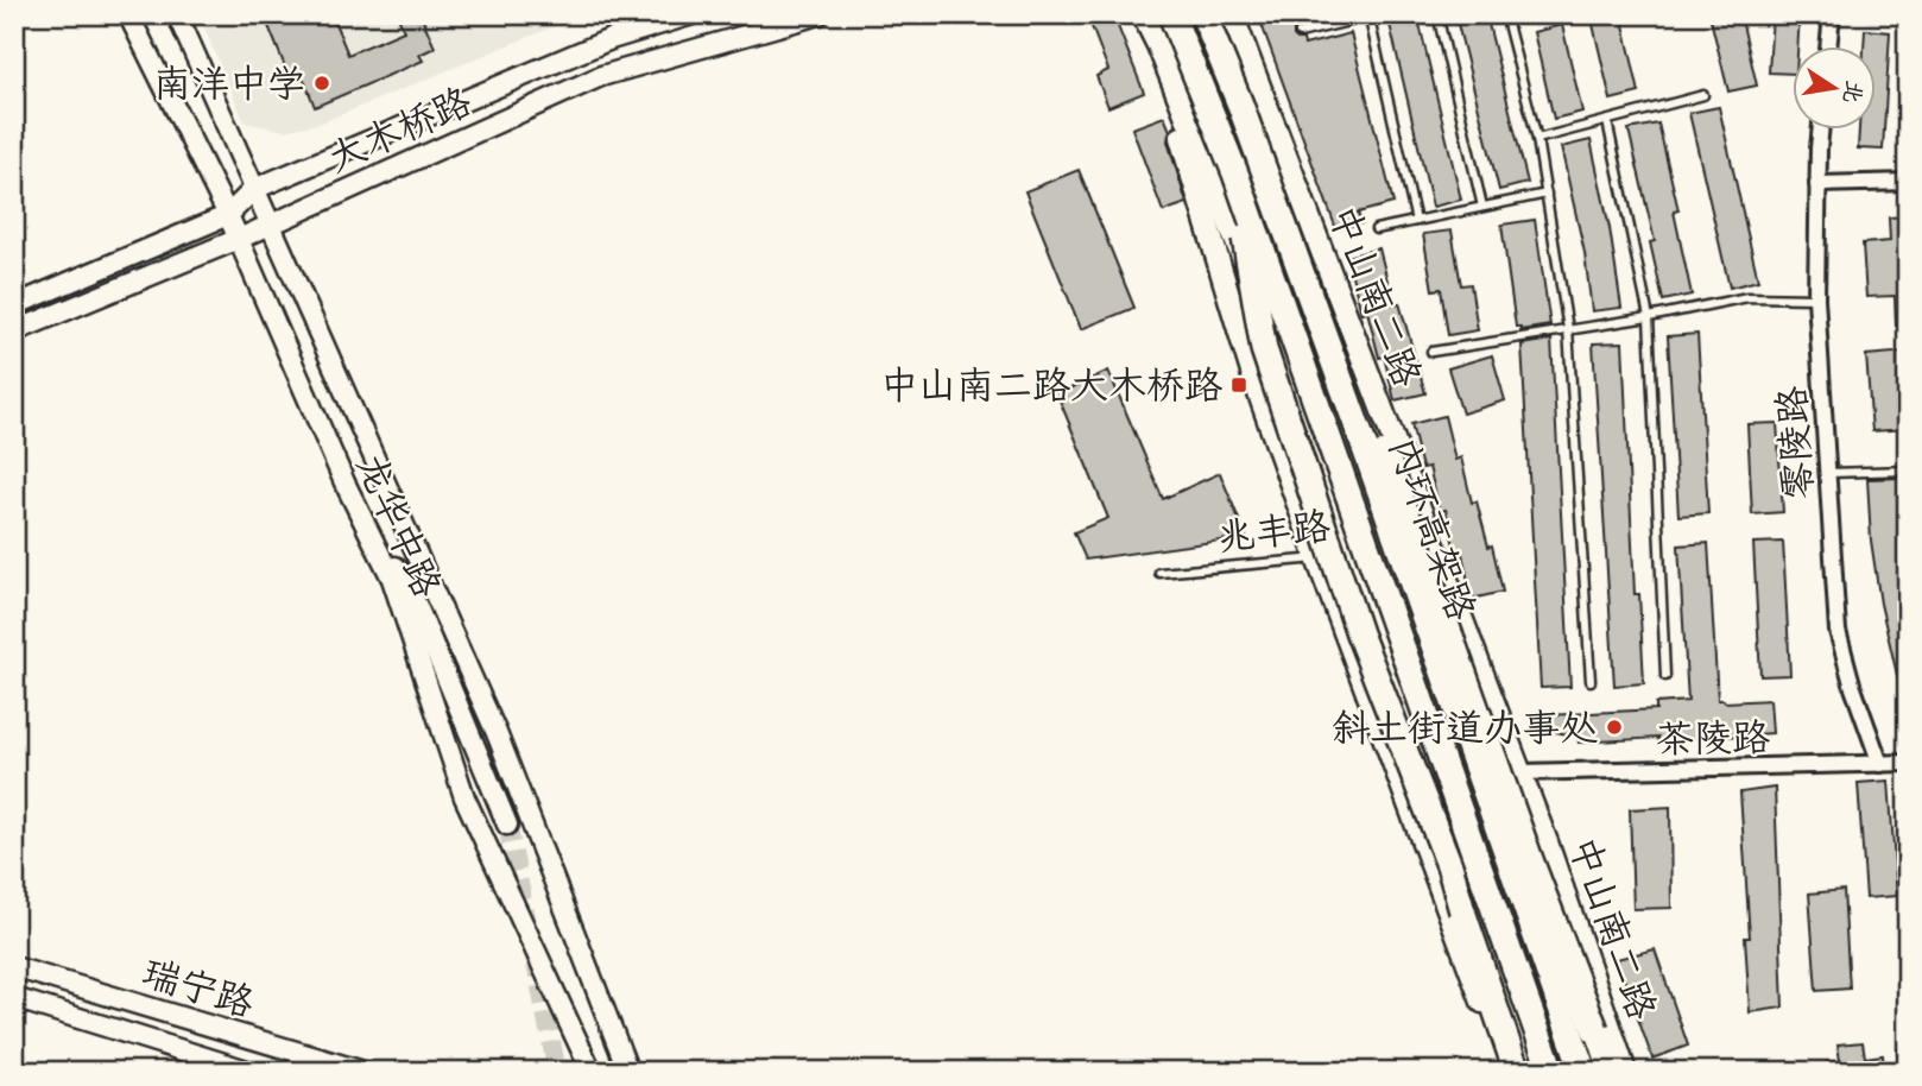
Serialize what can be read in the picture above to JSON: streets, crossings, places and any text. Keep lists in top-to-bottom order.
{
  "streets": {
    "highway": ["内环高架路"],
    "main road": [
      "大木桥路",
      "中山南二路",
      "龙华中路",
      "瑞宁路"
    ],
    "street": ["零陵路", "茶陵路"],
    "lane": ["兆丰路"]
  },
  "crossings": [
    ["大木桥路", "龙华中路"],
    ["中山南二路", "茶陵路"],
    ["零陵路", "茶陵路"]
  ],
  "places": {
    "other": ["南洋中学", "斜土街道办事处"],
    "transit": ["中山南二路大木桥路"]
  },
  "north": "right"
}
